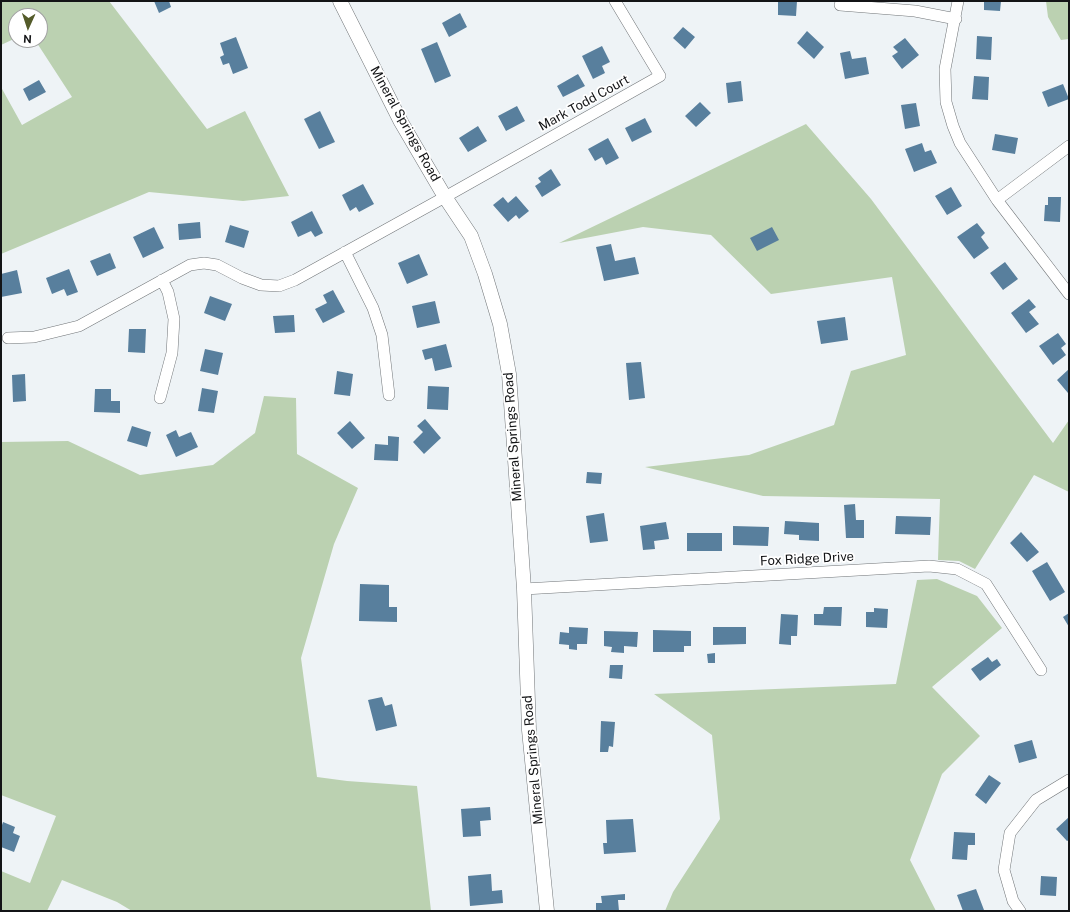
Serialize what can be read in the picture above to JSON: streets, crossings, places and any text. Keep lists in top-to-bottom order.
{
  "streets": {
    "street": ["Mark Todd Court", "Mineral Springs Road", "Fox Ridge Drive"]
  },
  "crossings": [
    ["Mark Todd Court", "Mineral Springs Road"],
    ["Mineral Springs Road", "Fox Ridge Drive"]
  ],
  "north": "bottom"
}
